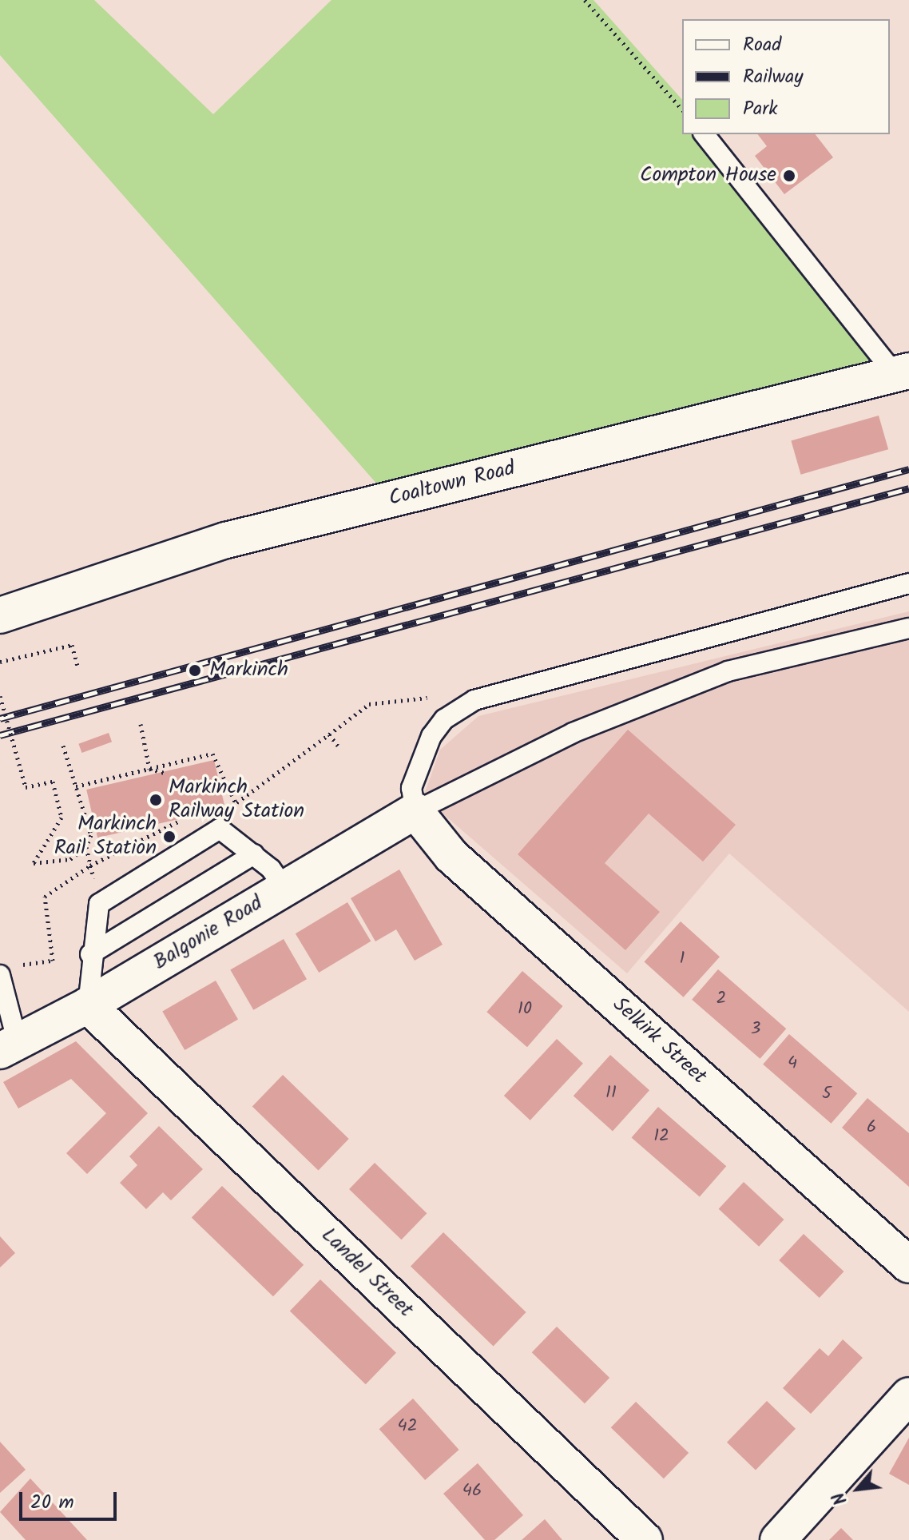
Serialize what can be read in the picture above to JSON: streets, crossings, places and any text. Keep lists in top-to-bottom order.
{
  "streets": {
    "street": [
      "Coaltown Road",
      "Balgonie Road",
      "Selkirk Street",
      "Landel Street"
    ]
  },
  "crossings": [
    ["Balgonie Road", "Selkirk Street"],
    ["Balgonie Road", "Landel Street"]
  ],
  "places": [
    "Compton House",
    "Markinch",
    "Markinch Railway Station",
    "Markinch Rail Station"
  ],
  "house_numbers": [
    "1",
    "2",
    "10",
    "3",
    "4",
    "11",
    "5",
    "6",
    "12",
    "42",
    "46"
  ],
  "legend": ["Road", "Railway", "Park"],
  "scale_bar": "20 m",
  "north": "bottom left"
}
